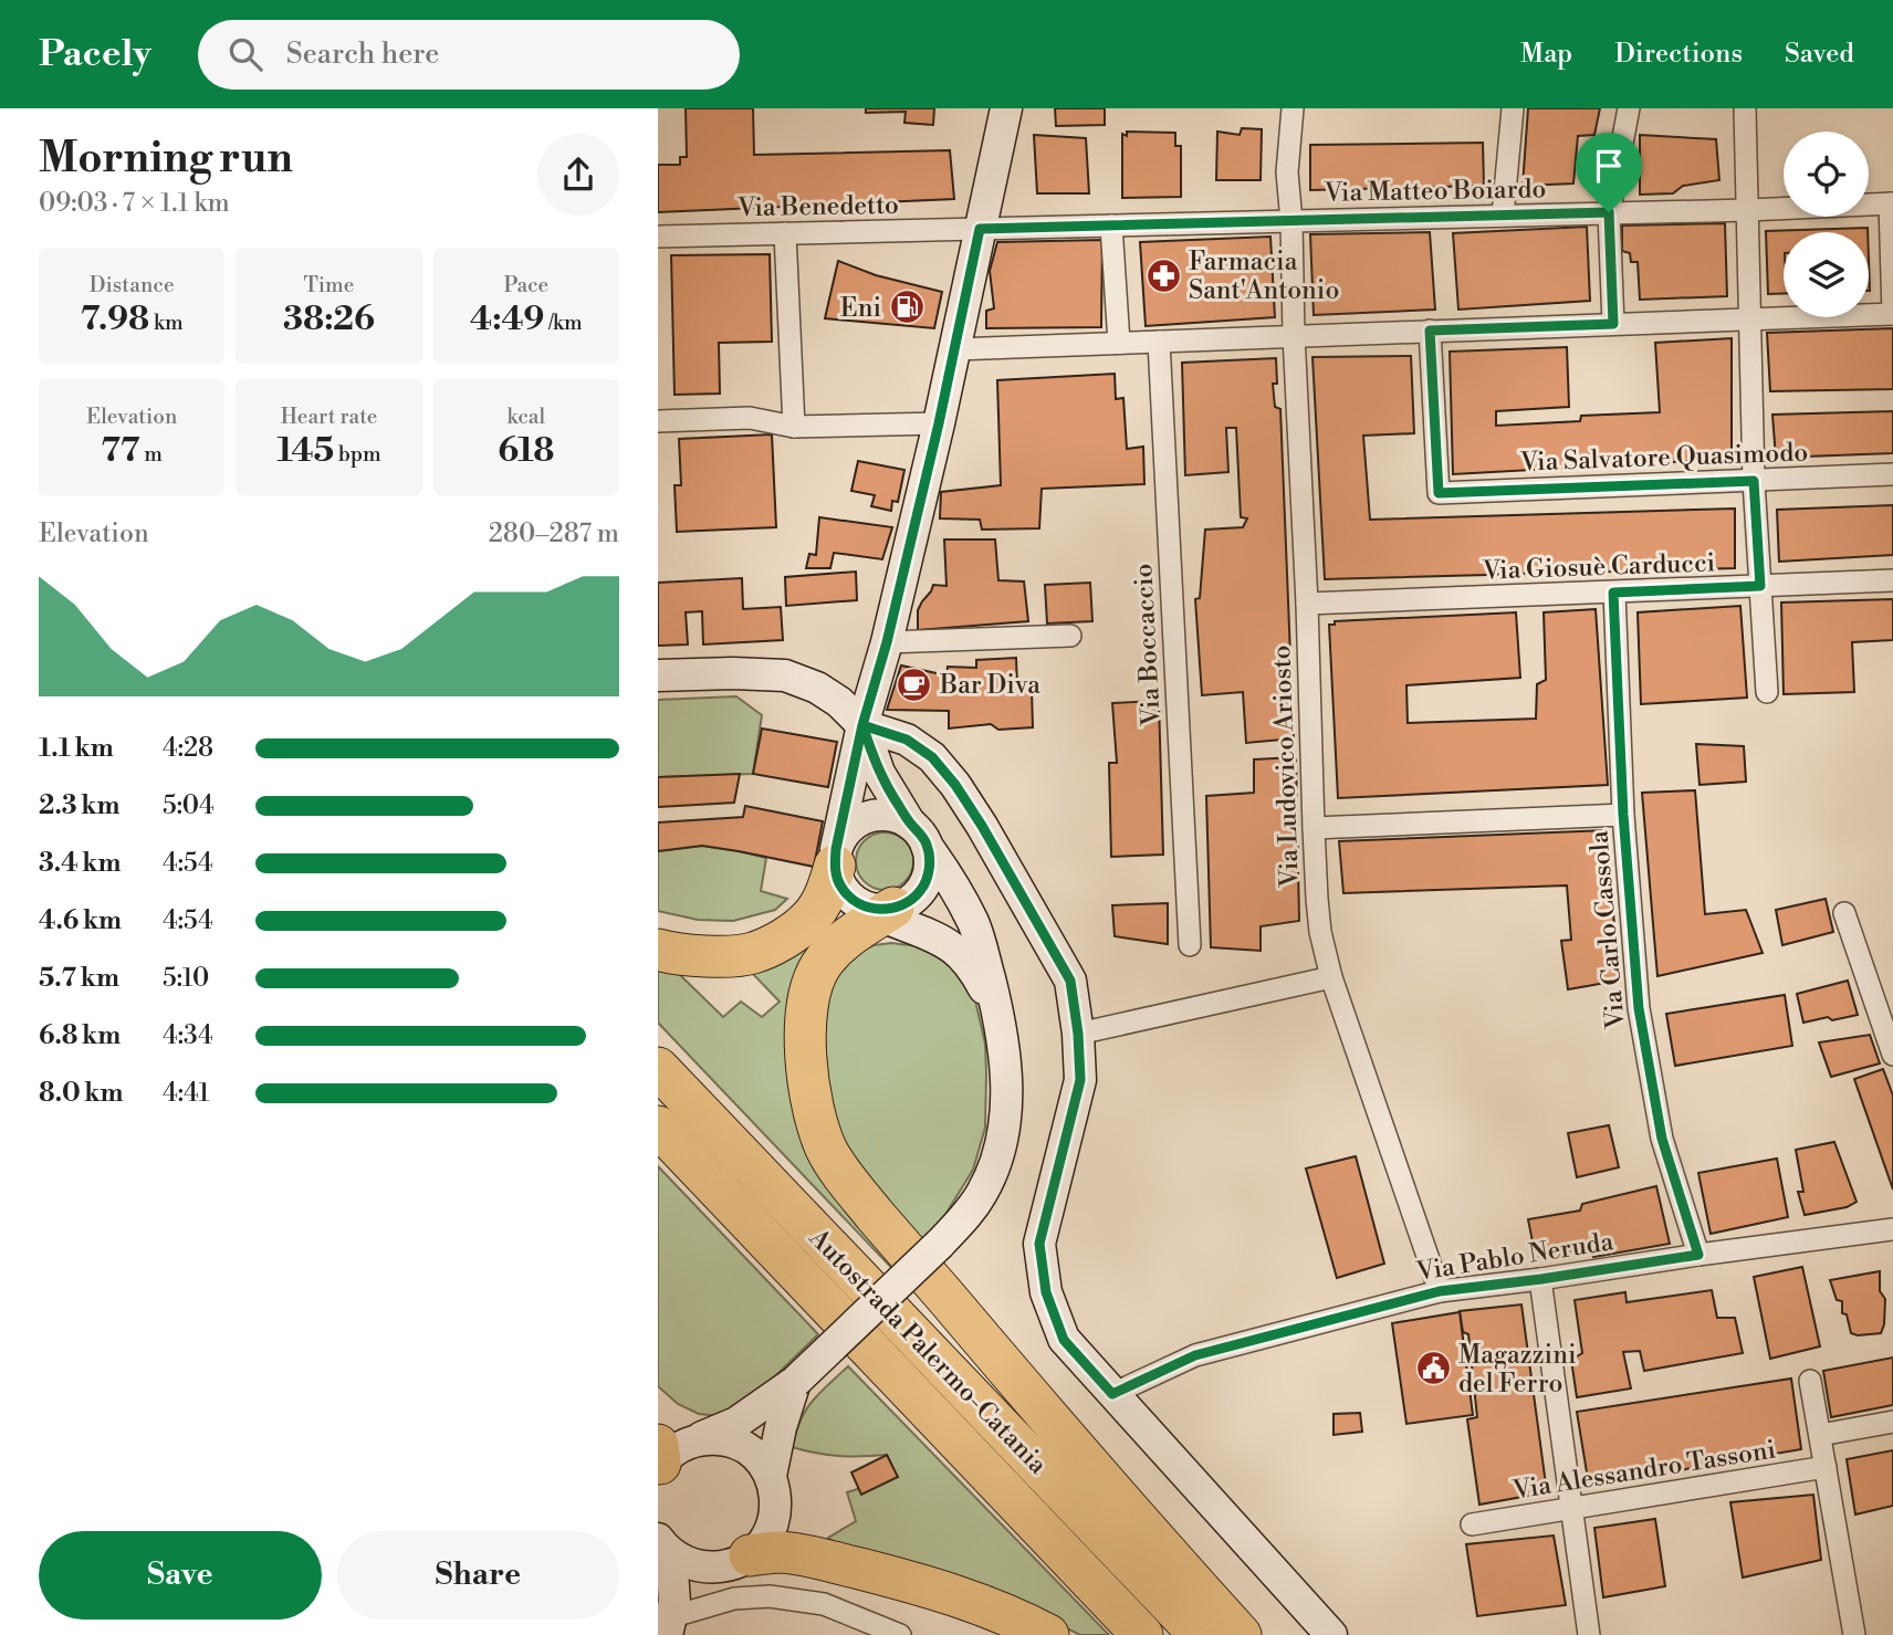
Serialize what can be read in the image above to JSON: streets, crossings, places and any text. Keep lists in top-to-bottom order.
{
  "streets": {
    "highway": ["Autostrada Palermo-Catania"],
    "street": [
      "Via Matteo Boiardo",
      "Via Benedetto",
      "Via Salvatore Quasimodo",
      "Via Giosuè Carducci",
      "Via Boccaccio",
      "Via Ludovico Ariosto",
      "Via Carlo Cassola",
      "Via Pablo Neruda",
      "Via Alessandro Tassoni"
    ]
  },
  "crossings": [
    ["Via Matteo Boiardo", "Via Benedetto"],
    ["Via Matteo Boiardo", "Via Ludovico Ariosto"],
    ["Via Giosuè Carducci", "Via Ludovico Ariosto"],
    ["Via Giosuè Carducci", "Via Carlo Cassola"],
    ["Via Ludovico Ariosto", "Via Pablo Neruda"],
    ["Via Carlo Cassola", "Via Pablo Neruda"]
  ],
  "places": {
    "pharmacy": ["Farmacia Sant'Antonio"],
    "fuel station": ["Eni"],
    "cafe": ["Bar Diva"],
    "public building": ["Magazzini del Ferro"]
  },
  "page": {
    "header": "Pacely",
    "search": "Search here",
    "nav": ["Map", "Directions", "Saved"],
    "heading": ["Morning run", "09:03 · 7 × 1.1 km"],
    "stats": [
      ["Distance", "7.98 km"],
      ["Time", "38:26"],
      ["Pace", "4:49 /km"],
      ["Elevation", "77 m"],
      ["Heart rate", "145 bpm"],
      ["kcal", "618"]
    ],
    "chart": ["Elevation", "280–287 m"],
    "list": [
      {
        "name": "1.1 km",
        "note": "4:28"
      },
      {
        "name": "2.3 km",
        "note": "5:04"
      },
      {
        "name": "3.4 km",
        "note": "4:54"
      },
      {
        "name": "4.6 km",
        "note": "4:54"
      },
      {
        "name": "5.7 km",
        "note": "5:10"
      },
      {
        "name": "6.8 km",
        "note": "4:34"
      },
      {
        "name": "8.0 km",
        "note": "4:41"
      }
    ],
    "buttons": ["Save", "Share"]
  }
}
